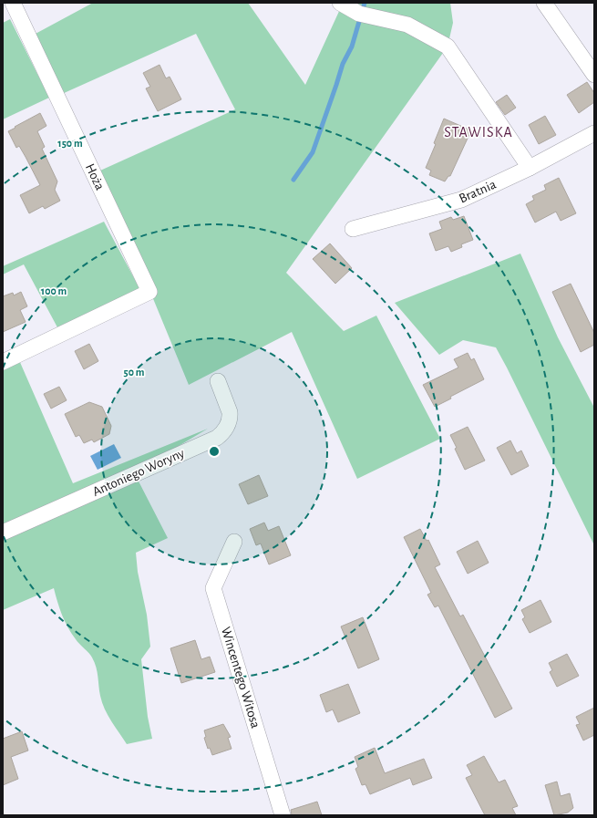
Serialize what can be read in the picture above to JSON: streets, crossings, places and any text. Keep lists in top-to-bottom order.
{
  "streets": {
    "street": [
      "Hoża",
      "Bratnia",
      "Antoniego Woryny",
      "Wincentego Witosa"
    ]
  },
  "districts": ["STAWISKA"],
  "rings": ["150 m", "100 m", "50 m"]
}
